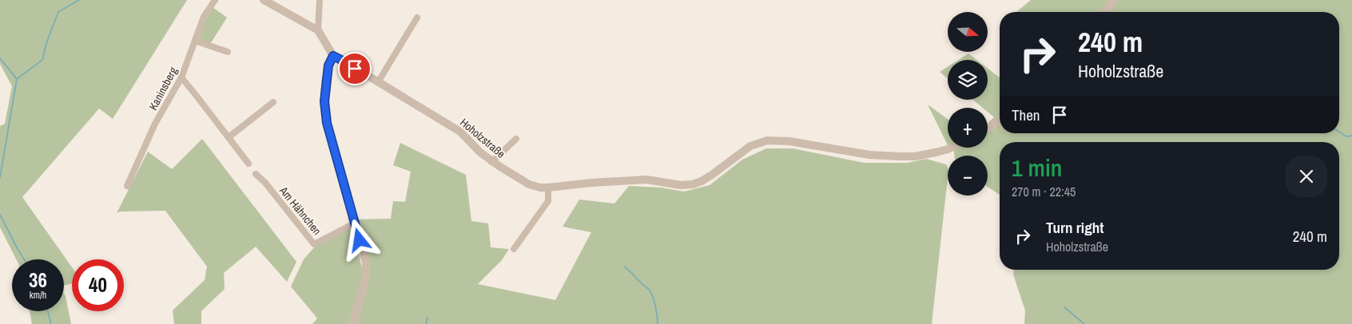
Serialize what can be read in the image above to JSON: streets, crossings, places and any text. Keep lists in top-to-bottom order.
{
  "streets": {
    "street": ["Kaninsberg", "Hoholzstraße", "Am Hähnchen"]
  },
  "north": "right",
  "page": {
    "map_buttons": ["+", "−"],
    "turn": ["240 m", "Hoholzstraße"],
    "then": "Then",
    "heading": ["1 min", "270 m · 22:45"],
    "list": [
      {
        "name": "Turn right",
        "note": "Hoholzstraße",
        "value": "240 m"
      }
    ],
    "speed": "36 km/h",
    "limit": "40"
  }
}
